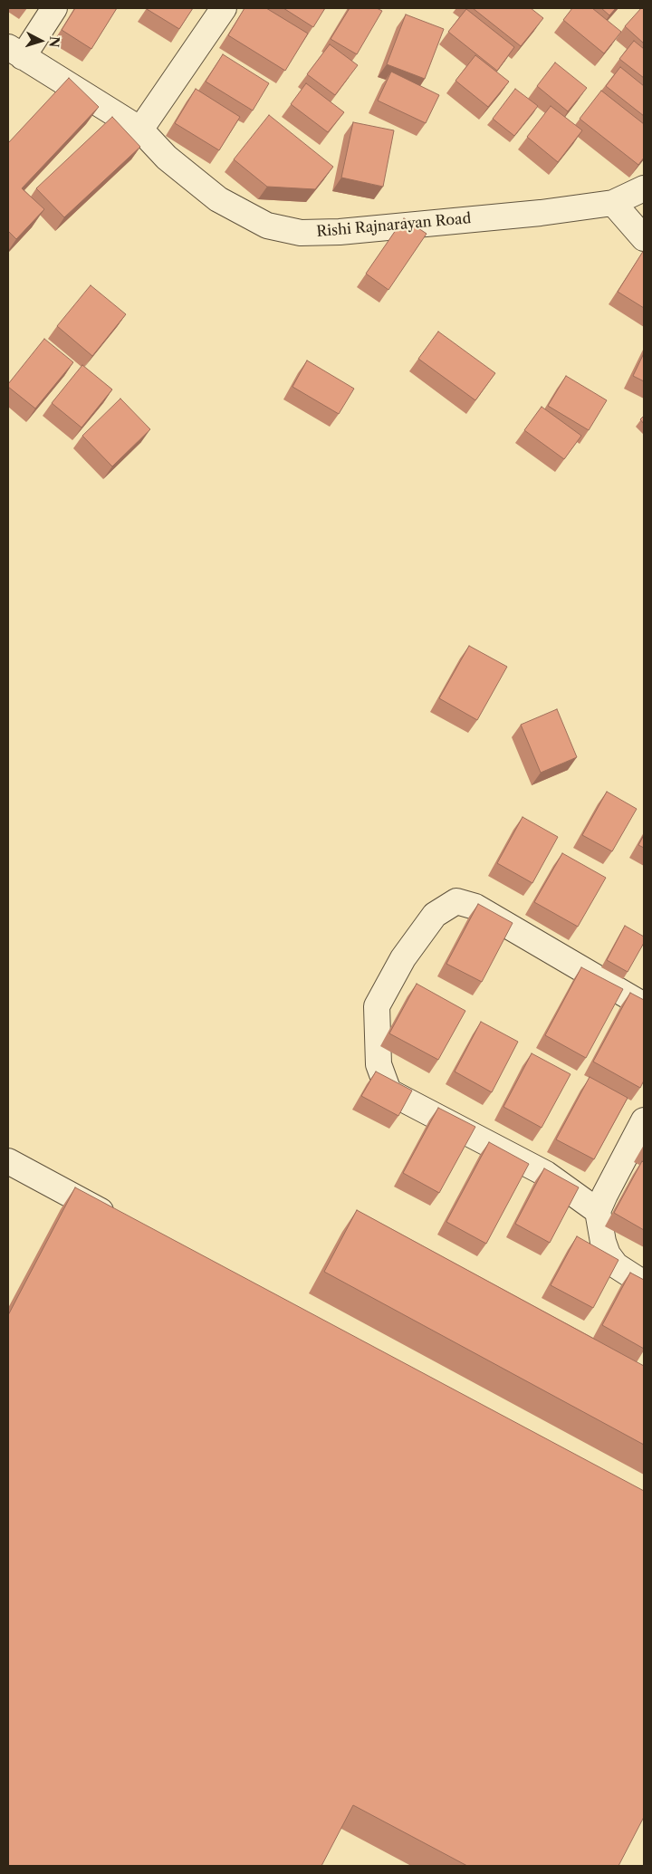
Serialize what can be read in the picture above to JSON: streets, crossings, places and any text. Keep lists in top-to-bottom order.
{
  "streets": {
    "street": ["Rishi Rajnarayan Road"]
  },
  "north": "right"
}
